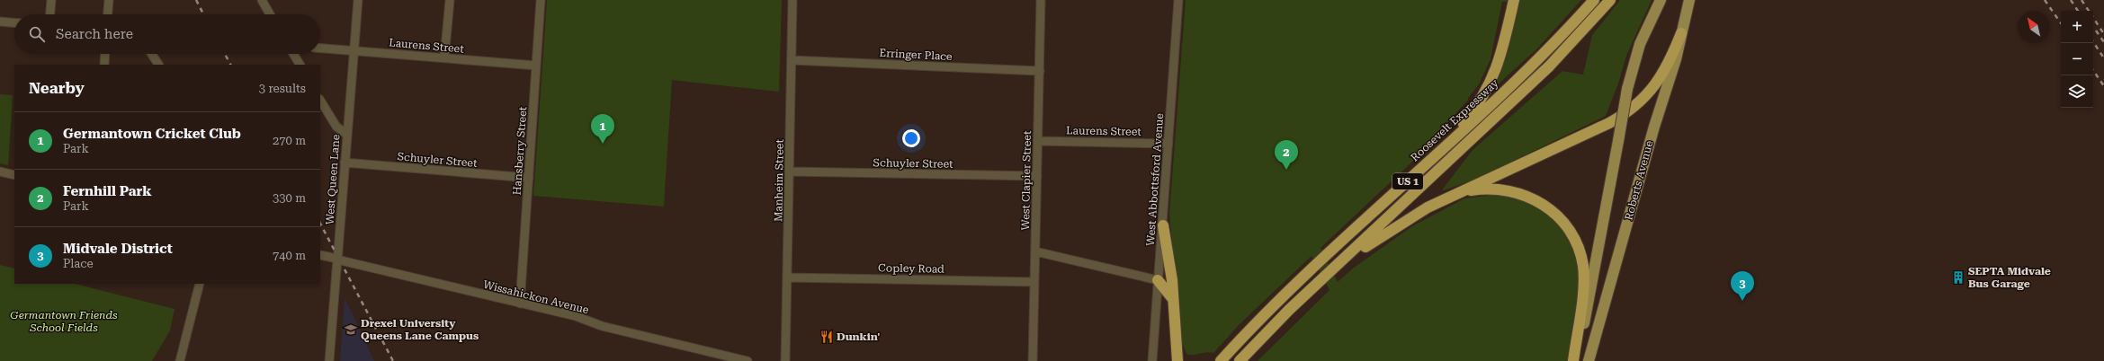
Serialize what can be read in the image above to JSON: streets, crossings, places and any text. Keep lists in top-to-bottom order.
{
  "streets": {
    "highway": ["Roosevelt Expressway", "US 1"],
    "main road": ["Roberts Avenue"],
    "street": [
      "Laurens Street",
      "Erringer Place",
      "Hansberry Street",
      "Schuyler Street",
      "West Queen Lane",
      "West Abbottsford Avenue",
      "Manheim Street",
      "West Clapier Street",
      "Copley Road",
      "Wissahickon Avenue"
    ]
  },
  "crossings": [
    ["Laurens Street", "Hansberry Street"],
    ["Laurens Street", "West Queen Lane"],
    ["Laurens Street", "West Abbottsford Avenue"],
    ["Laurens Street", "West Clapier Street"],
    ["Erringer Place", "Manheim Street"],
    ["Erringer Place", "West Clapier Street"],
    ["Hansberry Street", "Schuyler Street"],
    ["Hansberry Street", "Wissahickon Avenue"],
    ["Schuyler Street", "West Queen Lane"],
    ["Schuyler Street", "Manheim Street"],
    ["Schuyler Street", "West Clapier Street"],
    ["West Queen Lane", "Wissahickon Avenue"],
    ["Manheim Street", "Copley Road"],
    ["West Clapier Street", "Copley Road"]
  ],
  "parks": ["Germantown Friends School Fields"],
  "places": {
    "building": ["SEPTA Midvale Bus Garage"],
    "school or university": ["Drexel University Queens Lane Campus"],
    "restaurant": ["Dunkin'"]
  },
  "north": "top left",
  "page": {
    "map_buttons": ["+", "−"],
    "search": "Search here",
    "heading": ["Nearby", "3 results"],
    "list": [
      {
        "mark": "1",
        "name": "Germantown Cricket Club",
        "note": "Park",
        "value": "270 m"
      },
      {
        "mark": "2",
        "name": "Fernhill Park",
        "note": "Park",
        "value": "330 m"
      },
      {
        "mark": "3",
        "name": "Midvale District",
        "note": "Place",
        "value": "740 m"
      }
    ],
    "pins": ["1", "2", "3"]
  }
}
